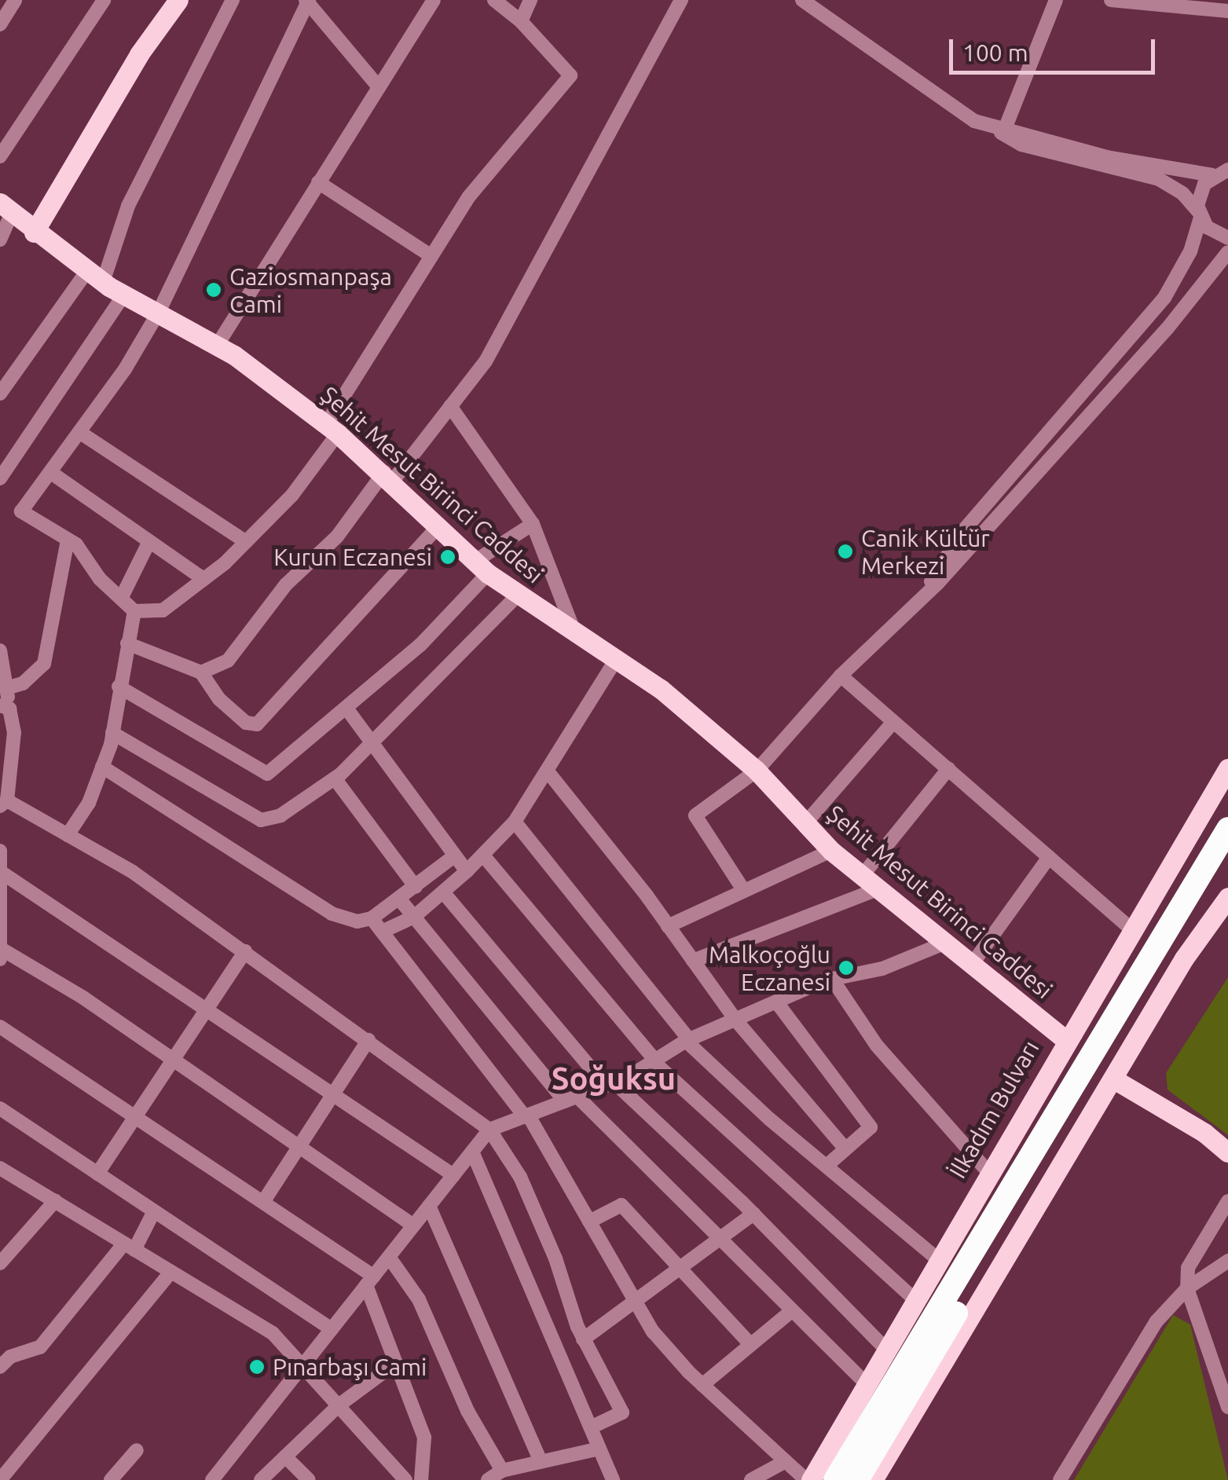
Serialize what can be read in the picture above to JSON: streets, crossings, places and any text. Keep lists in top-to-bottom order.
{
  "streets": {
    "main road": ["Şehit Mesut Birinci Caddesi", "İlkadım Bulvarı"]
  },
  "crossings": [
    ["Şehit Mesut Birinci Caddesi", "İlkadım Bulvarı"]
  ],
  "districts": ["Soğuksu"],
  "places": [
    "Gaziosmanpaşa Cami",
    "Canik Kültür Merkezi",
    "Kurun Eczanesi",
    "Malkoçoğlu Eczanesi",
    "Pınarbaşı Cami"
  ],
  "scale_bar": "100 m"
}
